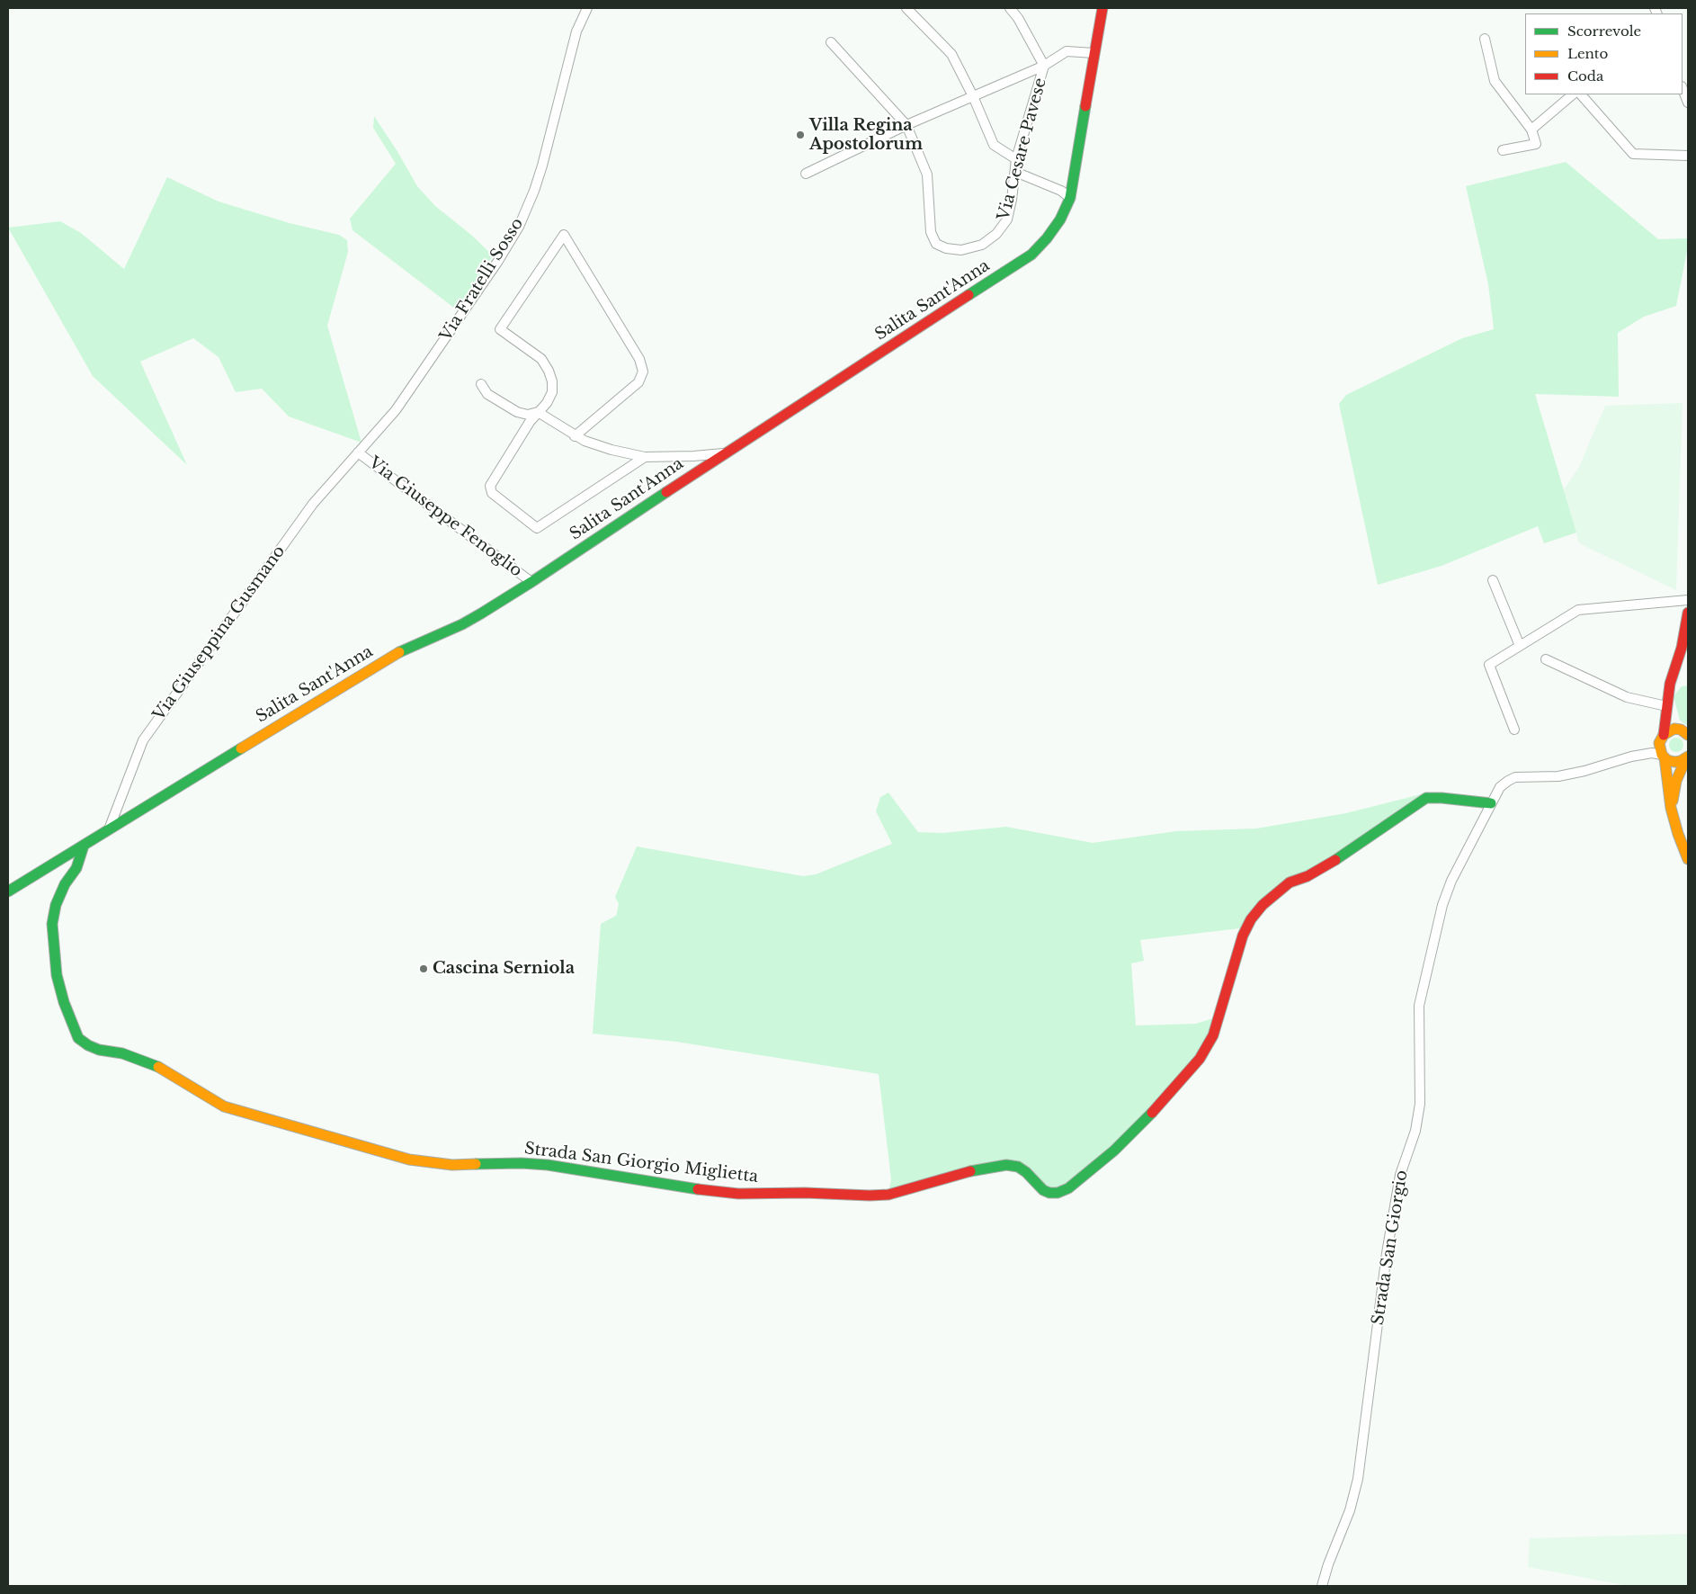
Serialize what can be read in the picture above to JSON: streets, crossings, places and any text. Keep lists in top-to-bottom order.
{
  "streets": {
    "street": [
      "Via Cesare Pavese",
      "Via Fratelli Sosso",
      "Salita Sant'Anna",
      "Via Giuseppe Fenoglio",
      "Via Giuseppina Gusmano",
      "Strada San Giorgio Miglietta",
      "Strada San Giorgio"
    ]
  },
  "crossings": [
    ["Via Cesare Pavese", "Salita Sant'Anna"],
    ["Via Fratelli Sosso", "Via Giuseppe Fenoglio"],
    ["Via Fratelli Sosso", "Via Giuseppina Gusmano"],
    ["Salita Sant'Anna", "Via Giuseppe Fenoglio"],
    ["Salita Sant'Anna", "Via Giuseppina Gusmano"],
    ["Salita Sant'Anna", "Strada San Giorgio Miglietta"],
    ["Via Giuseppe Fenoglio", "Via Giuseppina Gusmano"],
    ["Strada San Giorgio Miglietta", "Strada San Giorgio"]
  ],
  "places": ["Villa Regina Apostolorum", "Cascina Serniola"],
  "legend": ["Scorrevole", "Lento", "Coda"]
}
